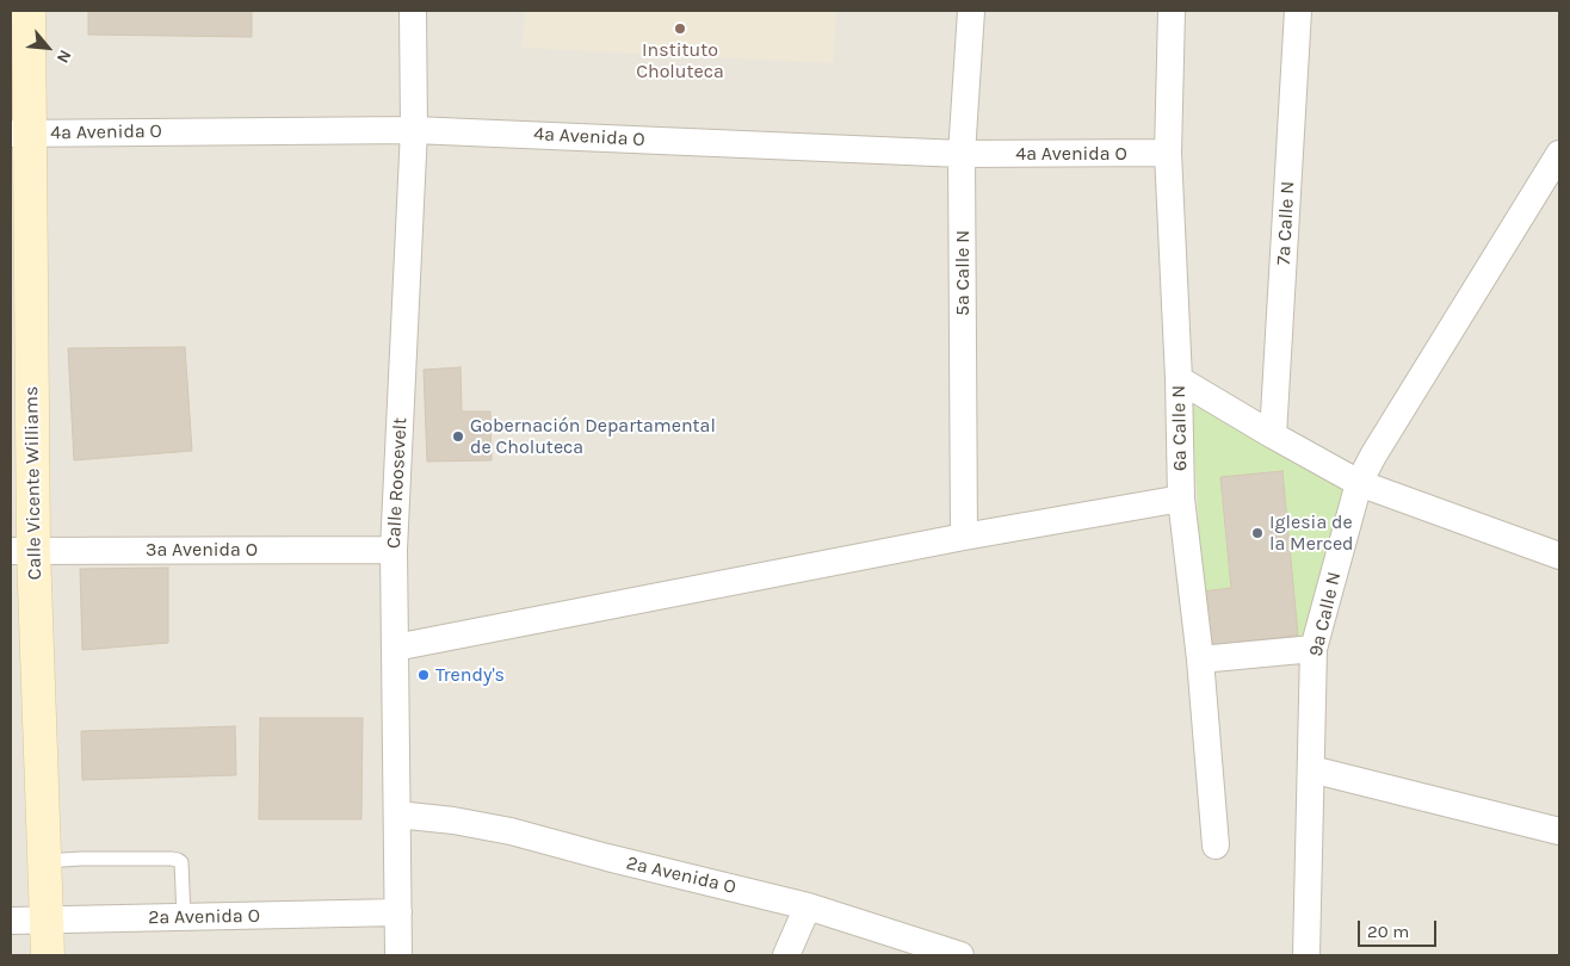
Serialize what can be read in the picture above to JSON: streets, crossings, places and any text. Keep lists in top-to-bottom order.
{
  "streets": {
    "main road": ["Calle Vicente Williams"],
    "street": [
      "4a Avenida O",
      "7a Calle N",
      "5a Calle N",
      "6a Calle N",
      "Calle Roosevelt",
      "3a Avenida O",
      "9a Calle N",
      "2a Avenida O"
    ]
  },
  "crossings": [
    ["4a Avenida O", "5a Calle N"],
    ["4a Avenida O", "6a Calle N"],
    ["4a Avenida O", "Calle Vicente Williams"],
    ["4a Avenida O", "Calle Roosevelt"],
    ["Calle Vicente Williams", "3a Avenida O"],
    ["Calle Vicente Williams", "2a Avenida O"],
    ["Calle Roosevelt", "3a Avenida O"],
    ["Calle Roosevelt", "2a Avenida O"]
  ],
  "places": [
    "Instituto Choluteca",
    "Gobernación Departamental de Choluteca",
    "Iglesia de la Merced",
    "Trendy's"
  ],
  "scale_bar": "20 m",
  "north": "bottom right"
}
